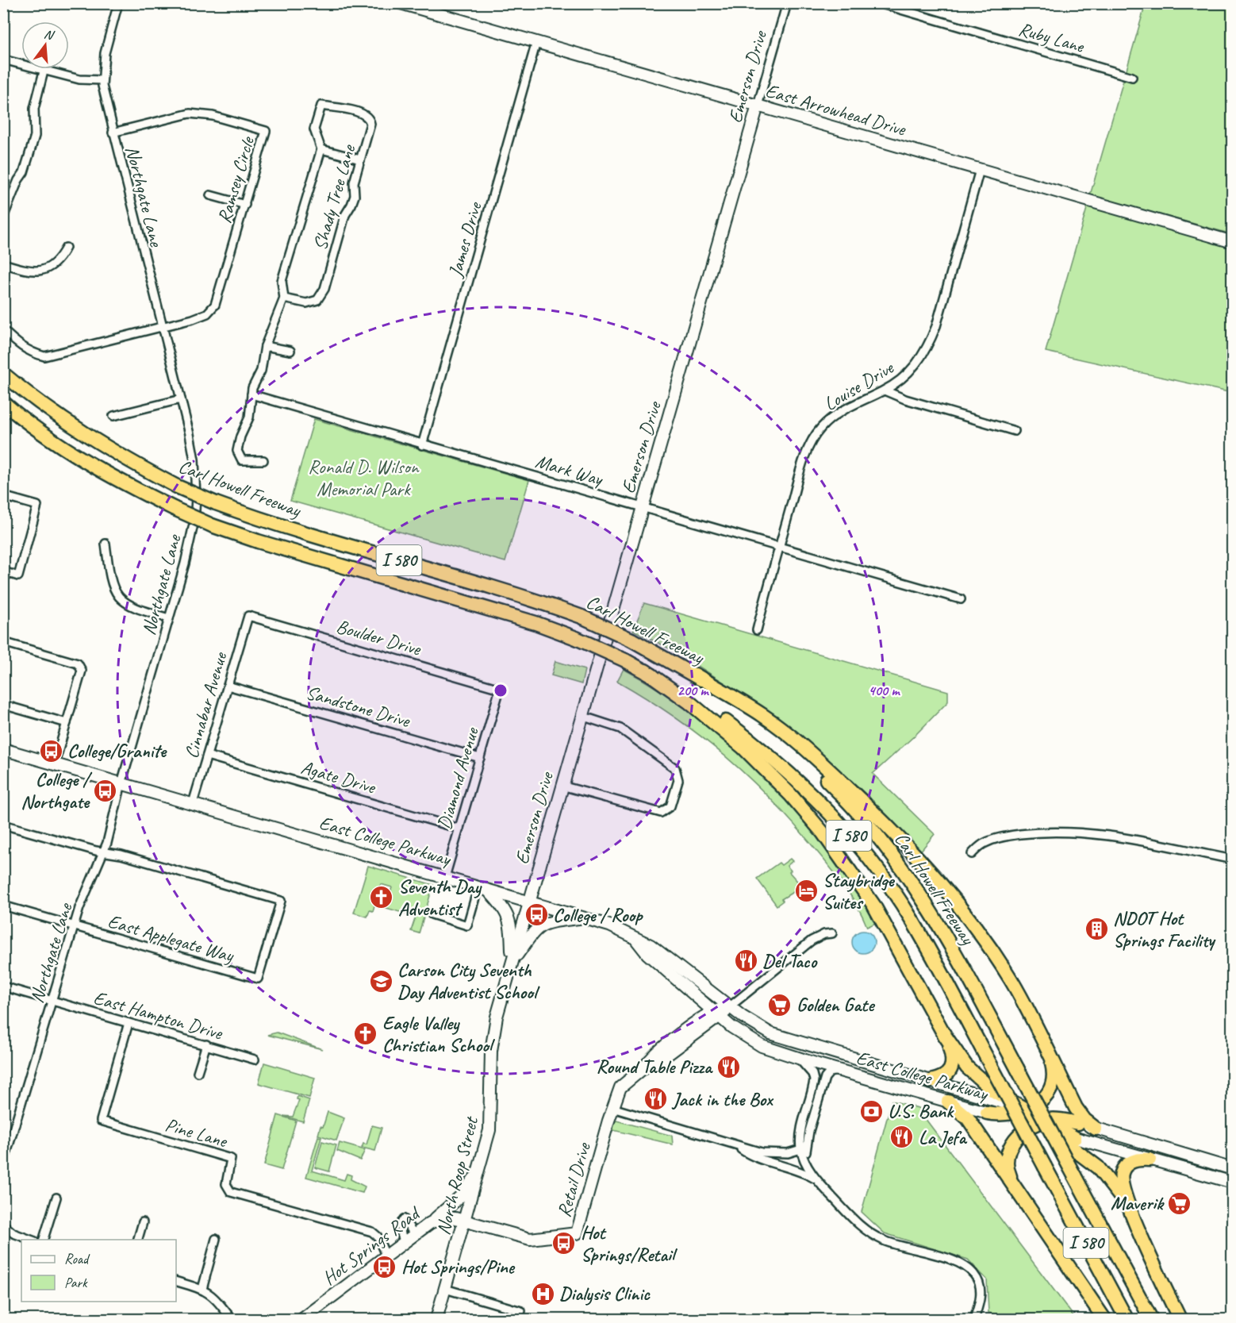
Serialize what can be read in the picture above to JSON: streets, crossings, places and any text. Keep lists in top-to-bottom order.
{
  "streets": {
    "highway": ["Carl Howell Freeway", "I 580"],
    "main road": [
      "Emerson Drive",
      "East Arrowhead Drive",
      "East College Parkway",
      "North Roop Street",
      "Retail Drive",
      "Hot Springs Road"
    ],
    "street": [
      "Ruby Lane",
      "Ramsey Circle",
      "Northgate Lane",
      "Shady Tree Lane",
      "James Drive",
      "Louise Drive",
      "Mark Way",
      "Boulder Drive",
      "Cinnabar Avenue",
      "Sandstone Drive",
      "Agate Drive",
      "Diamond Avenue",
      "East Applegate Way",
      "East Hampton Drive",
      "Pine Lane"
    ]
  },
  "crossings": [
    ["Emerson Drive", "East Arrowhead Drive"],
    ["Emerson Drive", "Mark Way"],
    ["Emerson Drive", "East College Parkway"],
    ["Emerson Drive", "North Roop Street"],
    ["East Arrowhead Drive", "James Drive"],
    ["East Arrowhead Drive", "Louise Drive"],
    ["Ramsey Circle", "Northgate Lane"],
    ["Northgate Lane", "East College Parkway"],
    ["Northgate Lane", "East Applegate Way"],
    ["Northgate Lane", "East Hampton Drive"],
    ["Shady Tree Lane", "Mark Way"],
    ["James Drive", "Mark Way"],
    ["Louise Drive", "Mark Way"],
    ["Boulder Drive", "Cinnabar Avenue"],
    ["Boulder Drive", "Diamond Avenue"],
    ["Cinnabar Avenue", "Sandstone Drive"],
    ["Cinnabar Avenue", "Agate Drive"],
    ["Cinnabar Avenue", "East College Parkway"],
    ["Sandstone Drive", "Diamond Avenue"],
    ["Agate Drive", "Diamond Avenue"],
    ["Diamond Avenue", "East College Parkway"],
    ["East College Parkway", "North Roop Street"],
    ["East College Parkway", "Retail Drive"],
    ["East Hampton Drive", "Pine Lane"],
    ["Pine Lane", "Hot Springs Road"],
    ["North Roop Street", "Retail Drive"],
    ["North Roop Street", "Hot Springs Road"],
    ["Retail Drive", "Hot Springs Road"]
  ],
  "parks": ["Ronald D. Wilson Memorial Park"],
  "places": {
    "bus stop": [
      "College/Granite",
      "College / Northgate",
      "College / Roop",
      "Hot Springs/Retail",
      "Hot Springs/Pine"
    ],
    "hotel": ["Staybridge Suites"],
    "church": ["Seventh Day Adventist", "Eagle Valley Christian School"],
    "building": ["NDOT Hot Springs Facility"],
    "restaurant": [
      "Del Taco",
      "Round Table Pizza",
      "Jack in the Box",
      "La Jefa"
    ],
    "school or university": ["Carson City Seventh Day Adventist School"],
    "supermarket": ["Golden Gate", "Maverik"],
    "bank": ["U.S. Bank"],
    "hospital": ["Dialysis Clinic"]
  },
  "legend": ["Road", "Park"],
  "north": "top",
  "rings": ["200 m", "400 m"]
}
